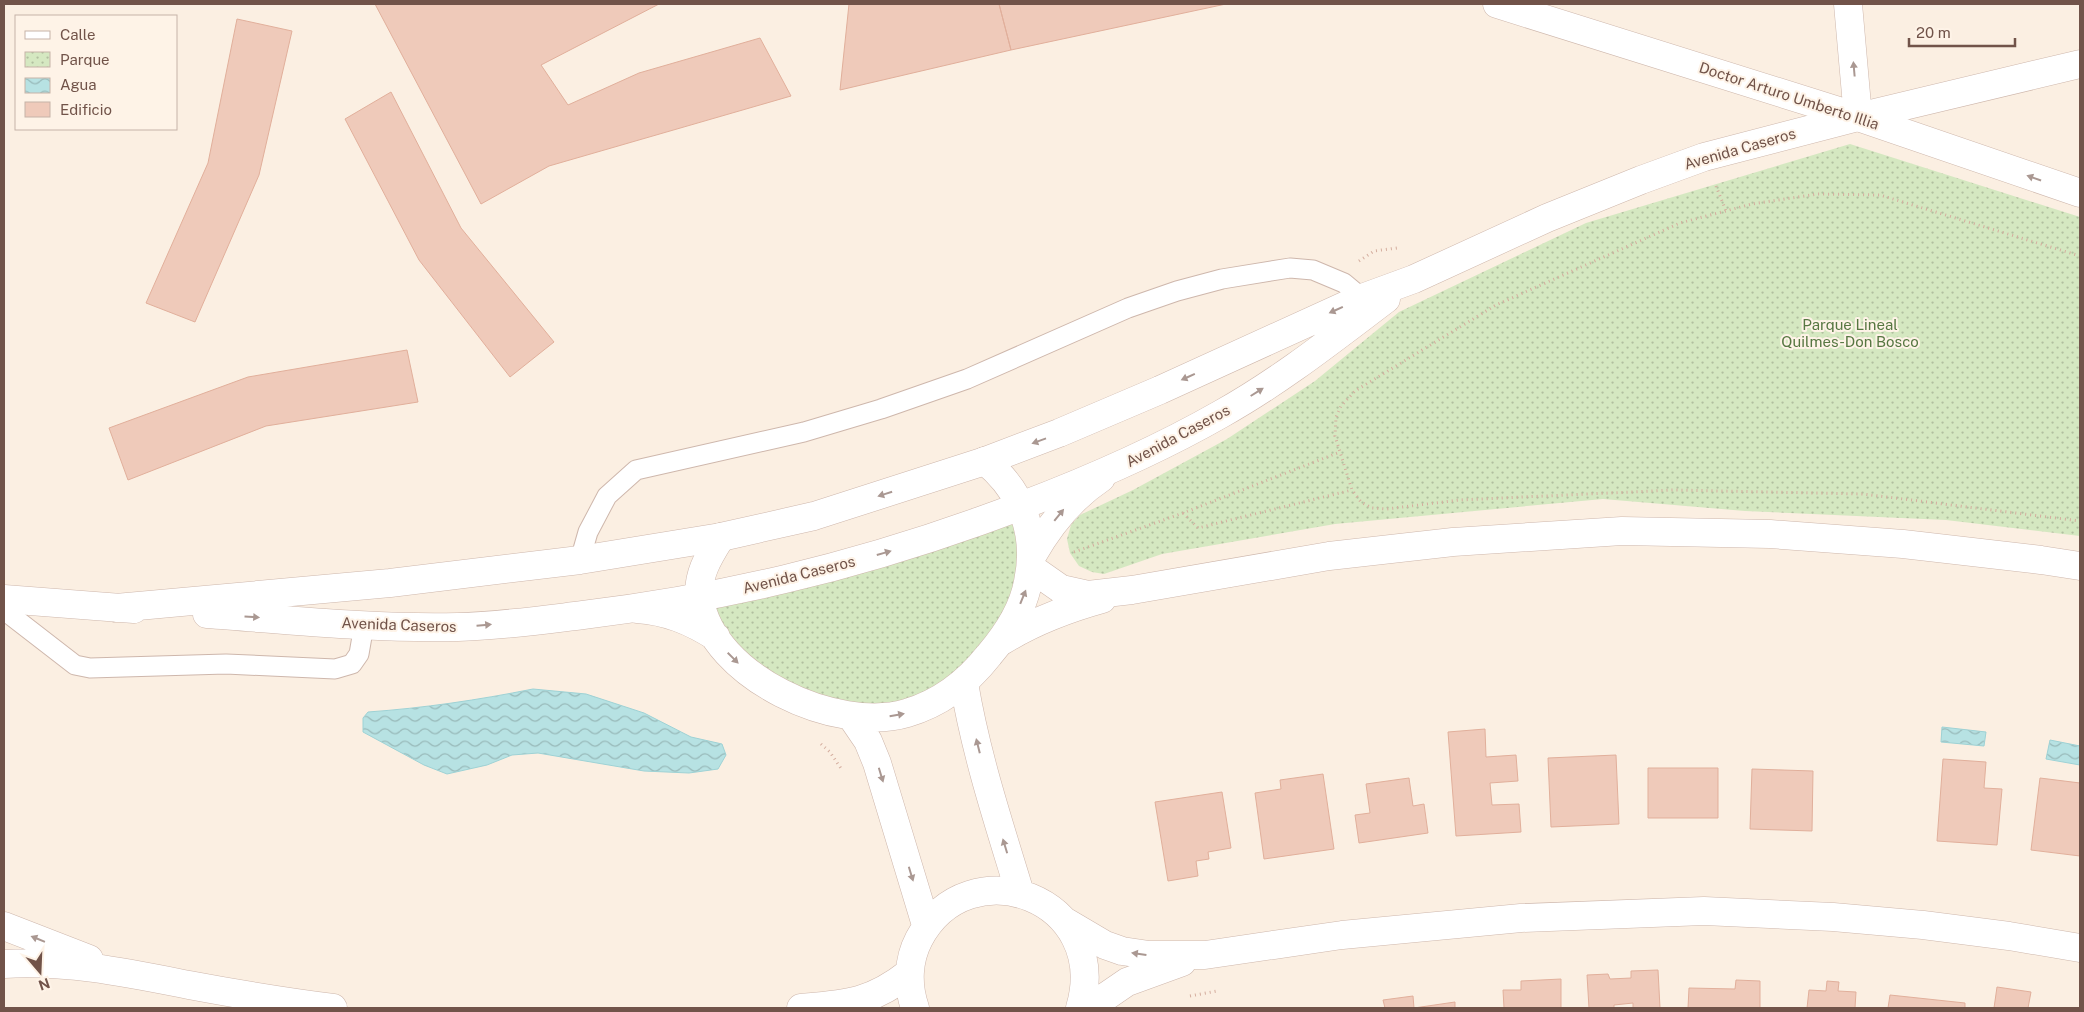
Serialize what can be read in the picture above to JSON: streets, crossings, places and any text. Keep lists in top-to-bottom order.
{
  "streets": {
    "street": ["Doctor Arturo Umberto Illia", "Avenida Caseros"]
  },
  "crossings": [
    ["Doctor Arturo Umberto Illia", "Avenida Caseros"]
  ],
  "one_way": ["Doctor Arturo Umberto Illia"],
  "parks": ["Parque Lineal Quilmes-Don Bosco"],
  "legend": [
    "Calle",
    "Parque",
    "Agua",
    "Edificio"
  ],
  "scale_bar": "20 m",
  "north": "bottom"
}
